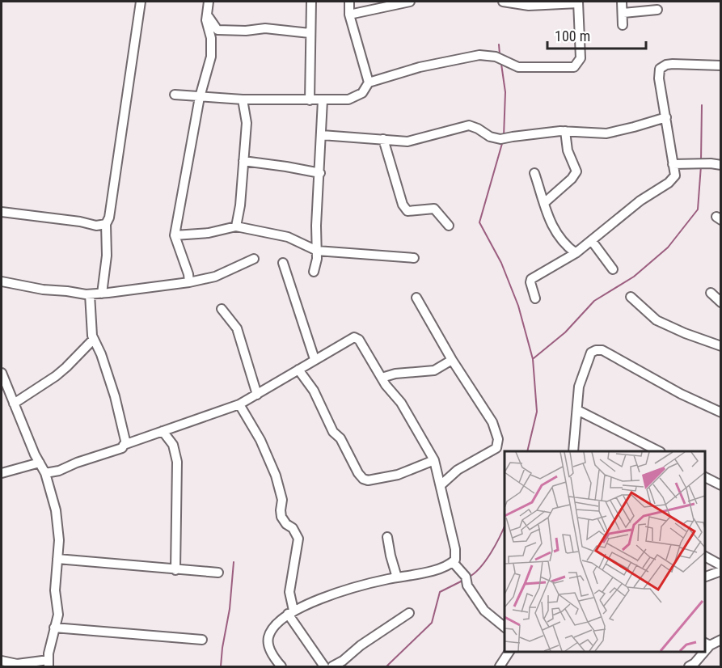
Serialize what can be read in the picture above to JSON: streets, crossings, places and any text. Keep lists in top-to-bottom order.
{
  "scale_bar": "100 m"
}
